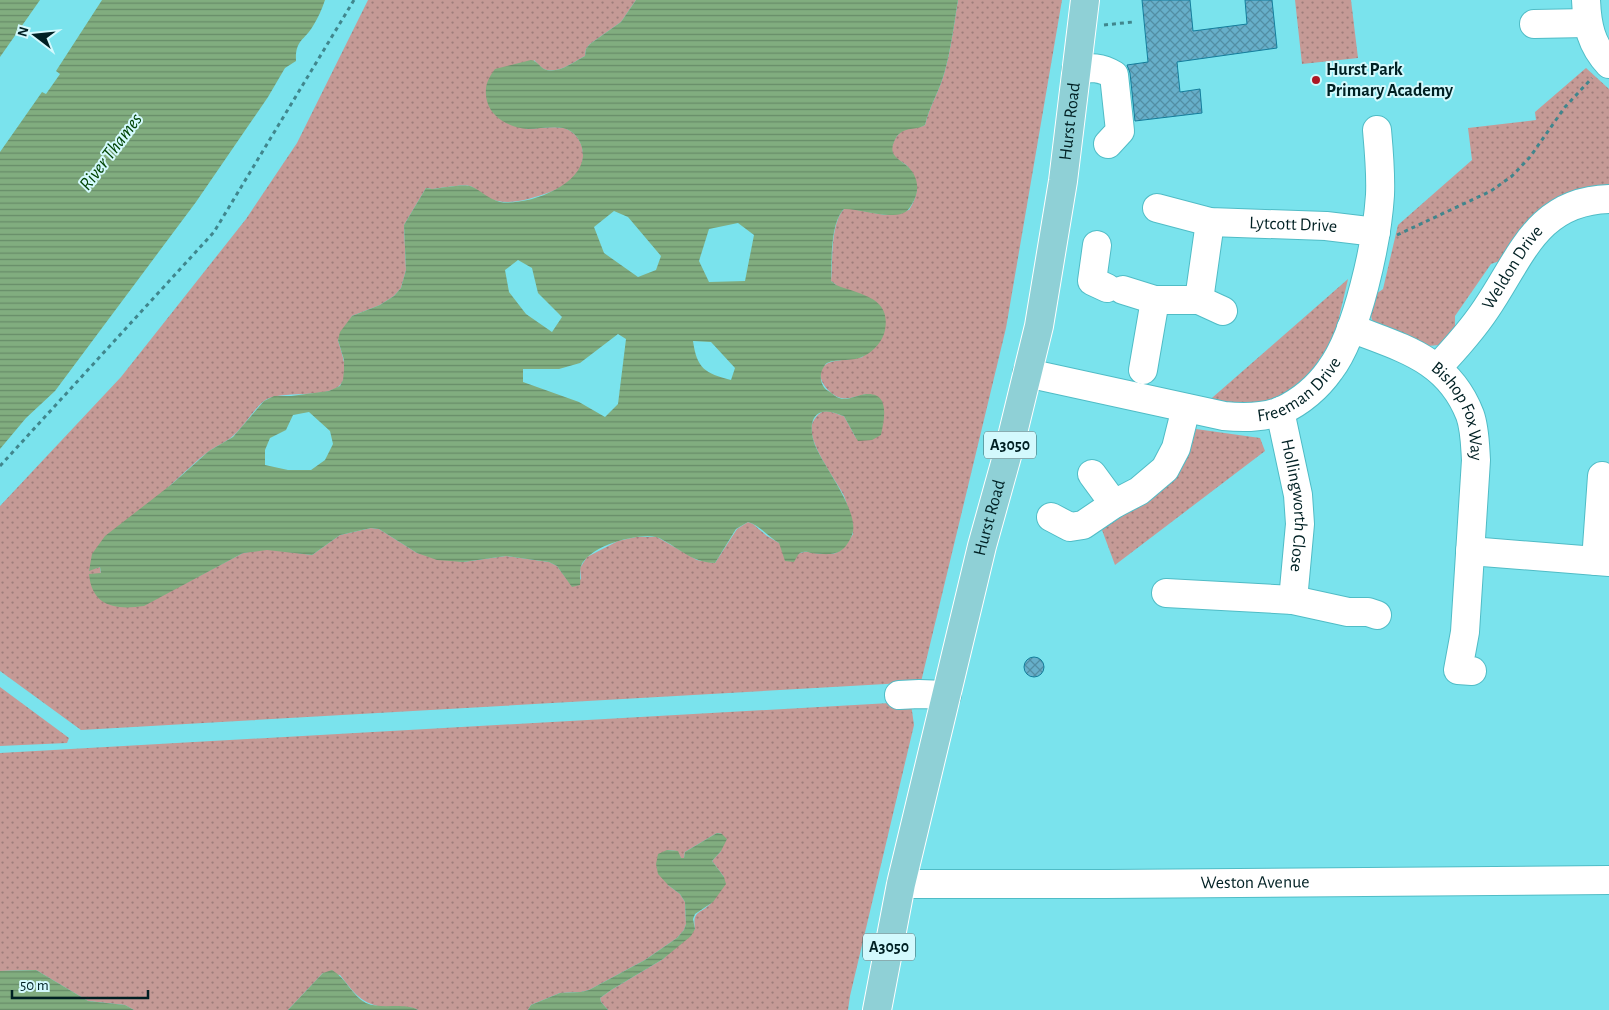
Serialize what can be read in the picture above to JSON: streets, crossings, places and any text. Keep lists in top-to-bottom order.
{
  "streets": {
    "main road": ["Hurst Road", "A3050"],
    "street": [
      "Lytcott Drive",
      "Weldon Drive",
      "Freeman Drive",
      "Bishop Fox Way",
      "Hollingworth Close",
      "Weston Avenue"
    ]
  },
  "crossings": [
    ["Hurst Road", "Freeman Drive"],
    ["Hurst Road", "A3050"],
    ["Hurst Road", "Weston Avenue"],
    ["Lytcott Drive", "Freeman Drive"],
    ["Weldon Drive", "Bishop Fox Way"],
    ["Freeman Drive", "Bishop Fox Way"],
    ["Freeman Drive", "Hollingworth Close"],
    ["A3050", "Weston Avenue"]
  ],
  "water": ["River Thames"],
  "places": ["Hurst Park Primary Academy"],
  "scale_bar": "50 m",
  "north": "left"
}
